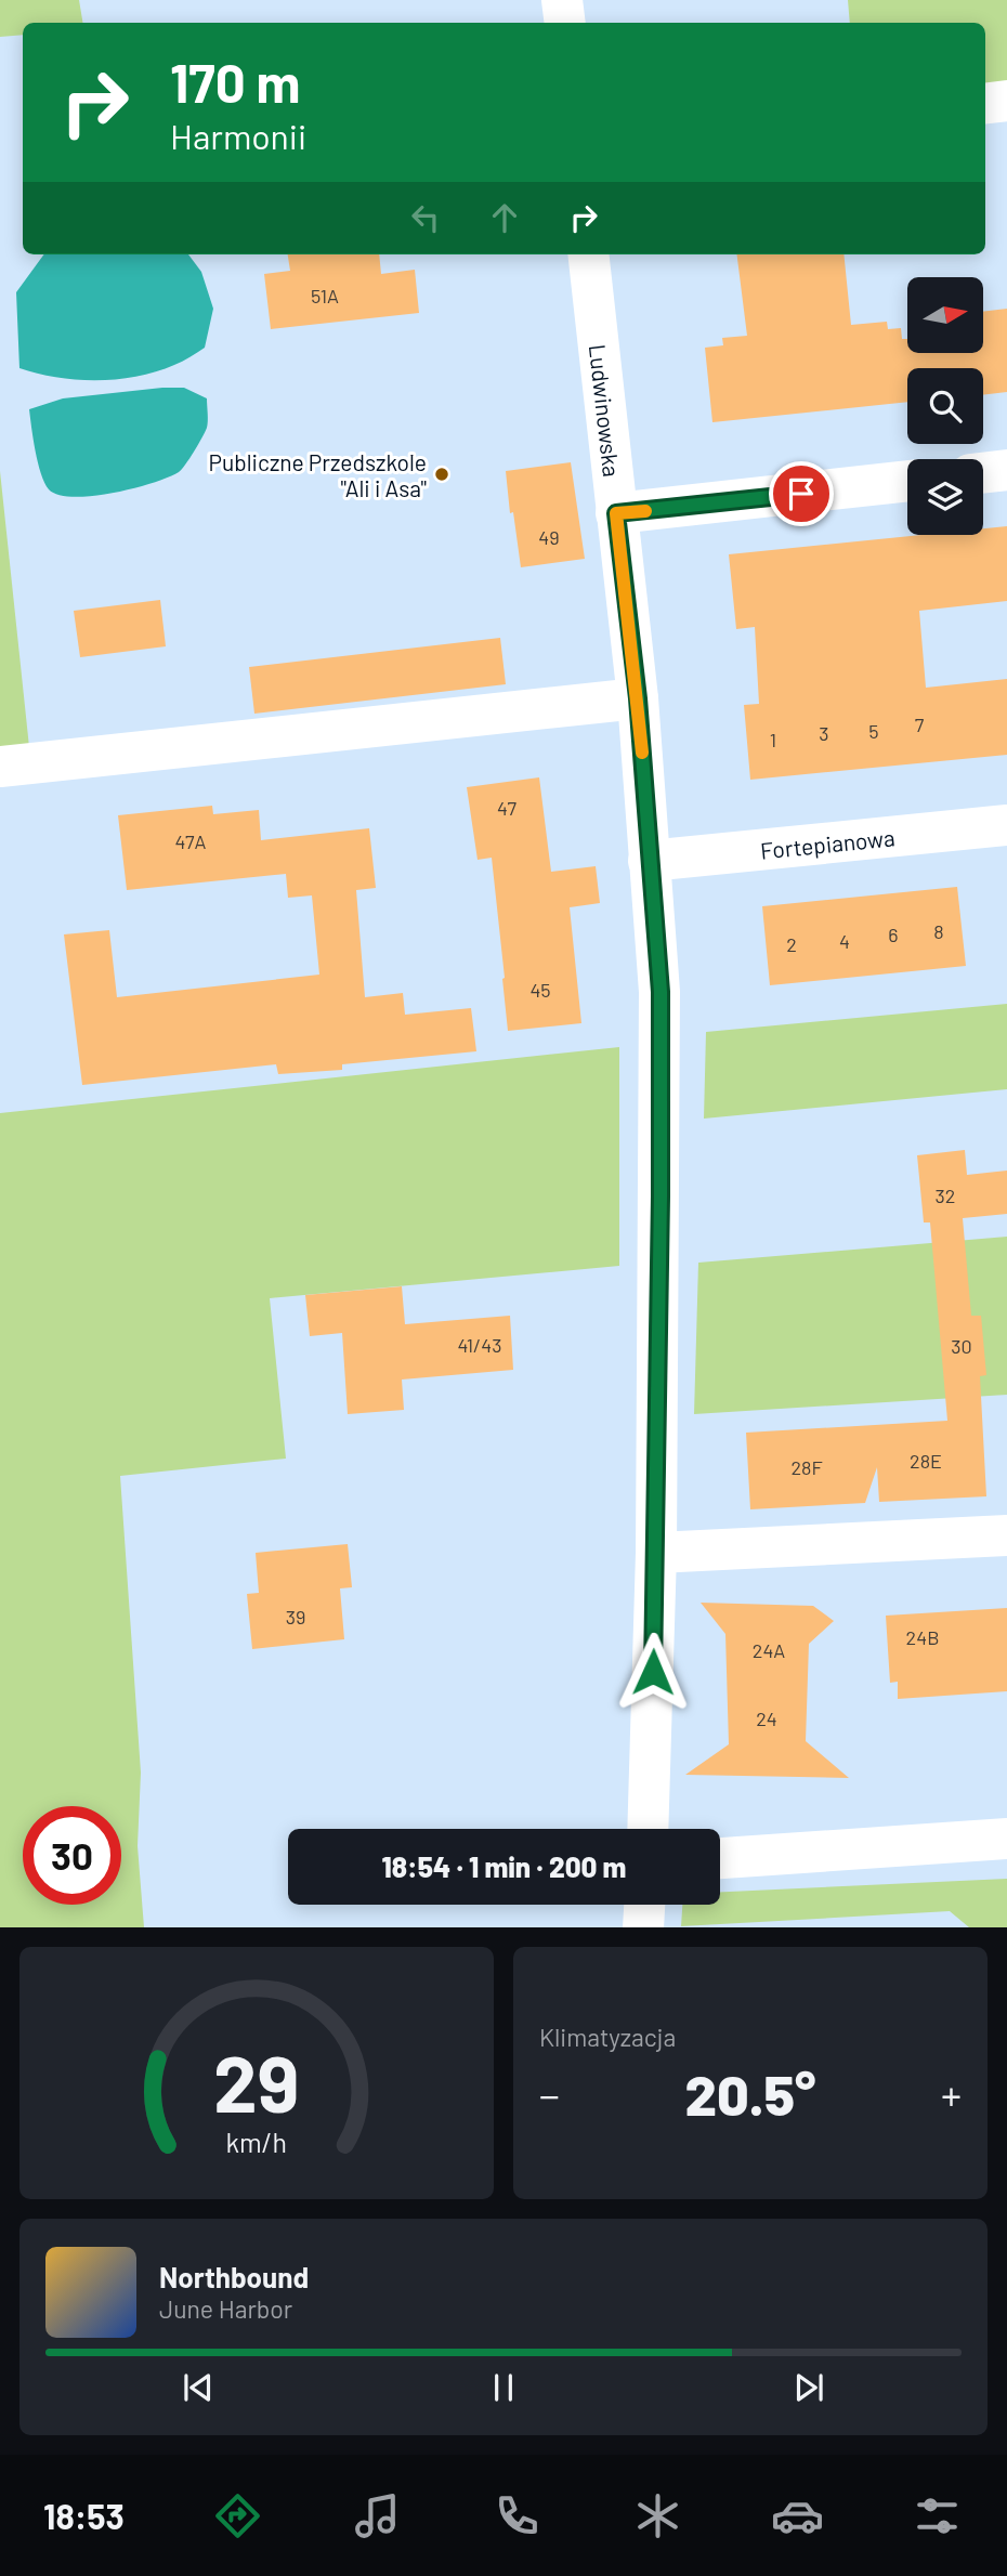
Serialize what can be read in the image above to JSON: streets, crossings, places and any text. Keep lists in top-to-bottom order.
{
  "streets": {
    "street": ["Ludwinowska", "Fortepianowa"]
  },
  "crossings": [
    ["Ludwinowska", "Fortepianowa"]
  ],
  "places": ["Publiczne Przedszkole \"Ali i Asa\""],
  "house_numbers": [
    "51A",
    "49",
    "7",
    "5",
    "3",
    "1",
    "47",
    "47A",
    "8",
    "6",
    "4",
    "2",
    "45",
    "32",
    "41/43",
    "30",
    "28E",
    "28F",
    "39",
    "24B",
    "24A",
    "24"
  ],
  "north": "right",
  "page": {
    "turn": ["170 m", "Harmonii"],
    "limit": "30",
    "trip": "18:54 · 1 min · 200 m",
    "tile": "Klimatyzacja",
    "heat": ["−", "20.5°", "+"],
    "song": ["Northbound", "June Harbor"],
    "tabs": "18:53",
    "gauge": ["29", "km/h"]
  }
}
